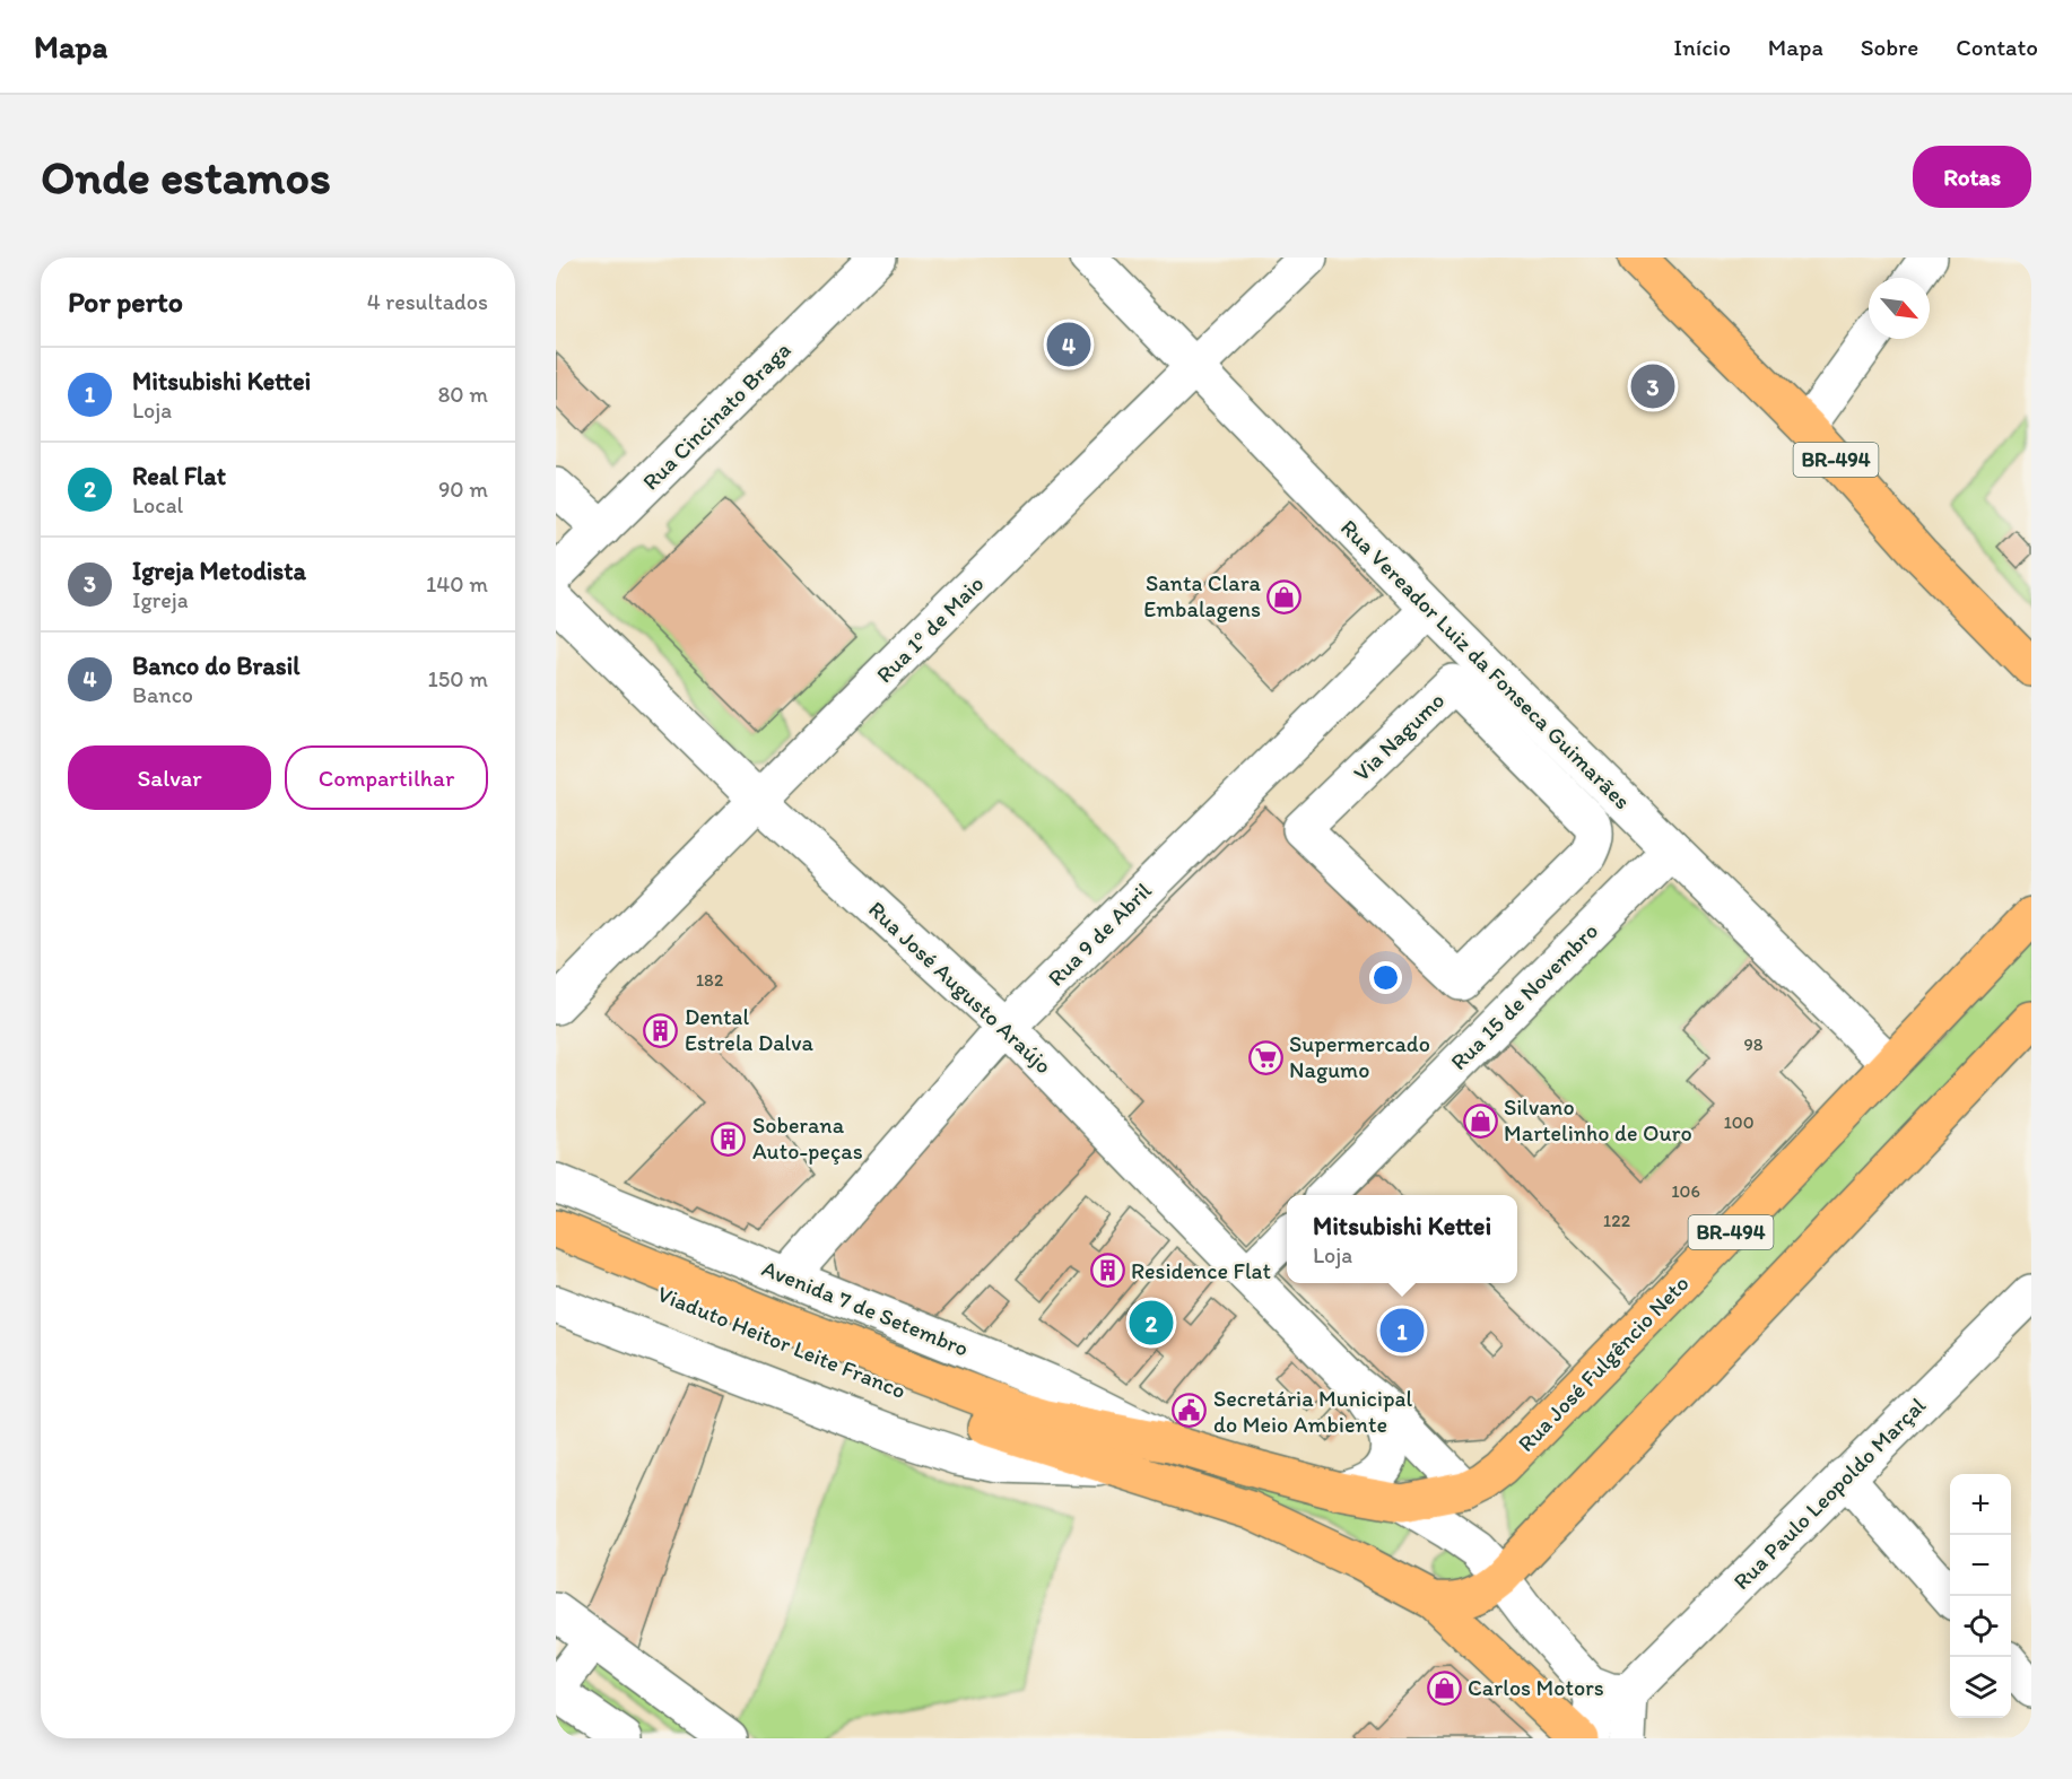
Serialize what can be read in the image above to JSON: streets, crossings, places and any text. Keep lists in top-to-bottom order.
{
  "streets": {
    "main road": [
      "BR-494",
      "Avenida 7 de Setembro",
      "Viaduto Heitor Leite Franco",
      "Rua José Fulgêncio Neto"
    ],
    "street": [
      "Rua Cincinato Braga",
      "Rua 1º de Maio",
      "Rua Vereador Luiz da Fonseca Guimarães",
      "Via Nagumo",
      "Rua 9 de Abril",
      "Rua José Augusto Araújo",
      "Rua 15 de Novembro",
      "Rua Paulo Leopoldo Marçal"
    ]
  },
  "crossings": [
    ["BR-494", "Avenida 7 de Setembro"],
    ["Rua 1º de Maio", "Rua Vereador Luiz da Fonseca Guimarães"],
    ["Rua 1º de Maio", "Rua José Augusto Araújo"],
    ["Rua Vereador Luiz da Fonseca Guimarães", "Rua 9 de Abril"],
    ["Rua Vereador Luiz da Fonseca Guimarães", "Rua 15 de Novembro"],
    ["Rua Vereador Luiz da Fonseca Guimarães", "Rua José Fulgêncio Neto"],
    ["Rua 9 de Abril", "Rua José Augusto Araújo"],
    ["Rua 9 de Abril", "Avenida 7 de Setembro"],
    ["Rua José Augusto Araújo", "Avenida 7 de Setembro"],
    ["Rua José Augusto Araújo", "Rua José Fulgêncio Neto"],
    ["Avenida 7 de Setembro", "Viaduto Heitor Leite Franco"],
    ["Avenida 7 de Setembro", "Rua José Fulgêncio Neto"]
  ],
  "places": {
    "shop": ["Santa Clara Embalagens", "Silvano Martelinho de Ouro", "Carlos Motors"],
    "building": ["Dental Estrela Dalva", "Soberana Auto-peças", "Residence Flat"],
    "supermarket": ["Supermercado Nagumo"],
    "public building": ["Secretária Municipal do Meio Ambiente"]
  },
  "house_numbers": [
    "182",
    "98",
    "100",
    "106",
    "122"
  ],
  "north": "bottom right",
  "page": {
    "header": "Mapa",
    "nav": [
      "Início",
      "Mapa",
      "Sobre",
      "Contato"
    ],
    "buttons": [
      "Rotas",
      ["Salvar", "Compartilhar"]
    ],
    "title": "Onde estamos",
    "heading": ["Por perto", "4 resultados"],
    "pins": [
      "4",
      "3",
      "2",
      "1"
    ],
    "list": [
      {
        "mark": "1",
        "name": "Mitsubishi Kettei",
        "note": "Loja",
        "value": "80 m"
      },
      {
        "mark": "2",
        "name": "Real Flat",
        "note": "Local",
        "value": "90 m"
      },
      {
        "mark": "3",
        "name": "Igreja Metodista",
        "note": "Igreja",
        "value": "140 m"
      },
      {
        "mark": "4",
        "name": "Banco do Brasil",
        "note": "Banco",
        "value": "150 m"
      }
    ],
    "popup": ["Mitsubishi Kettei", "Loja"],
    "map_buttons": ["+", "−"]
  }
}
